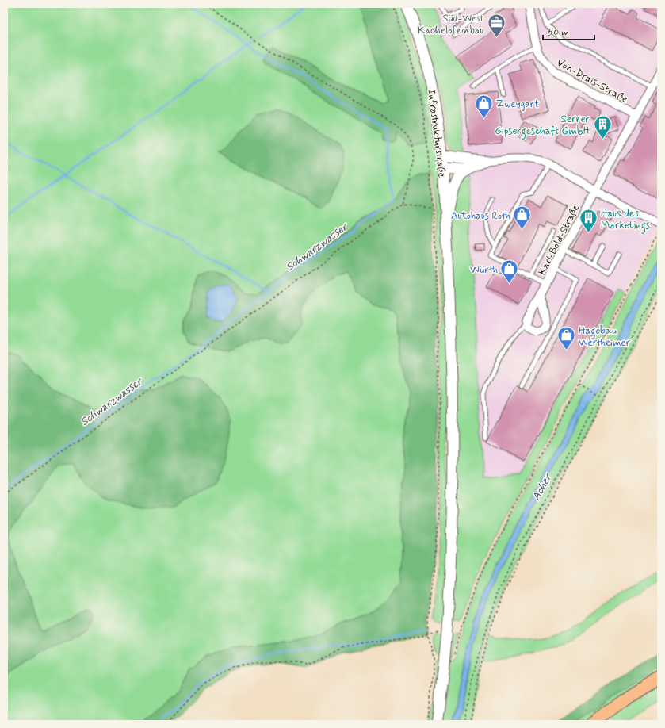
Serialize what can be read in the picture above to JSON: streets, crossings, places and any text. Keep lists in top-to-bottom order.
{
  "streets": {
    "street": ["Von-Drais-Straße", "Infrastrukturstraße", "Karl-Bold-Straße"]
  },
  "crossings": [
    ["Von-Drais-Straße", "Karl-Bold-Straße"]
  ],
  "water": ["Schwarzwasser", "Acher"],
  "places": {
    "office": ["Süd-West Kachelofenbau"],
    "shop": [
      "Zweygart",
      "Autohaus Roth",
      "Würth",
      "Hagebau Wertheimer"
    ],
    "building": ["Serrer Gipsergeschäft GmbH", "Haus des Marketings"]
  },
  "scale_bar": "50 m"
}
